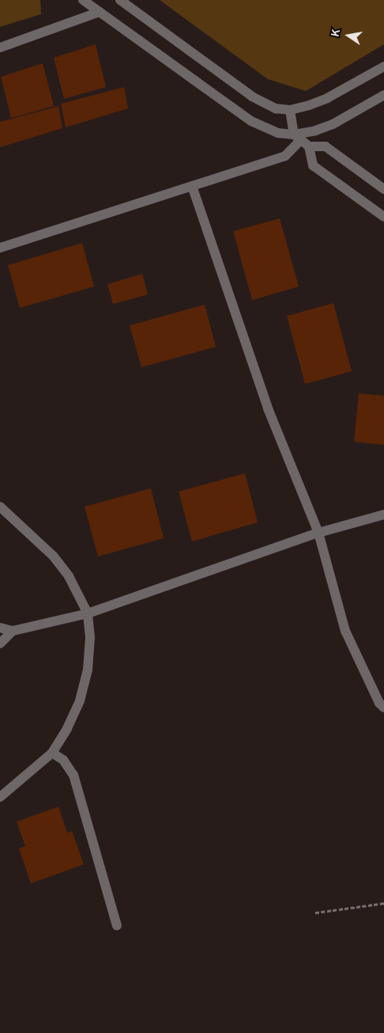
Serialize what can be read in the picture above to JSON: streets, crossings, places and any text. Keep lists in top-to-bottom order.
{
  "north": "left"
}
